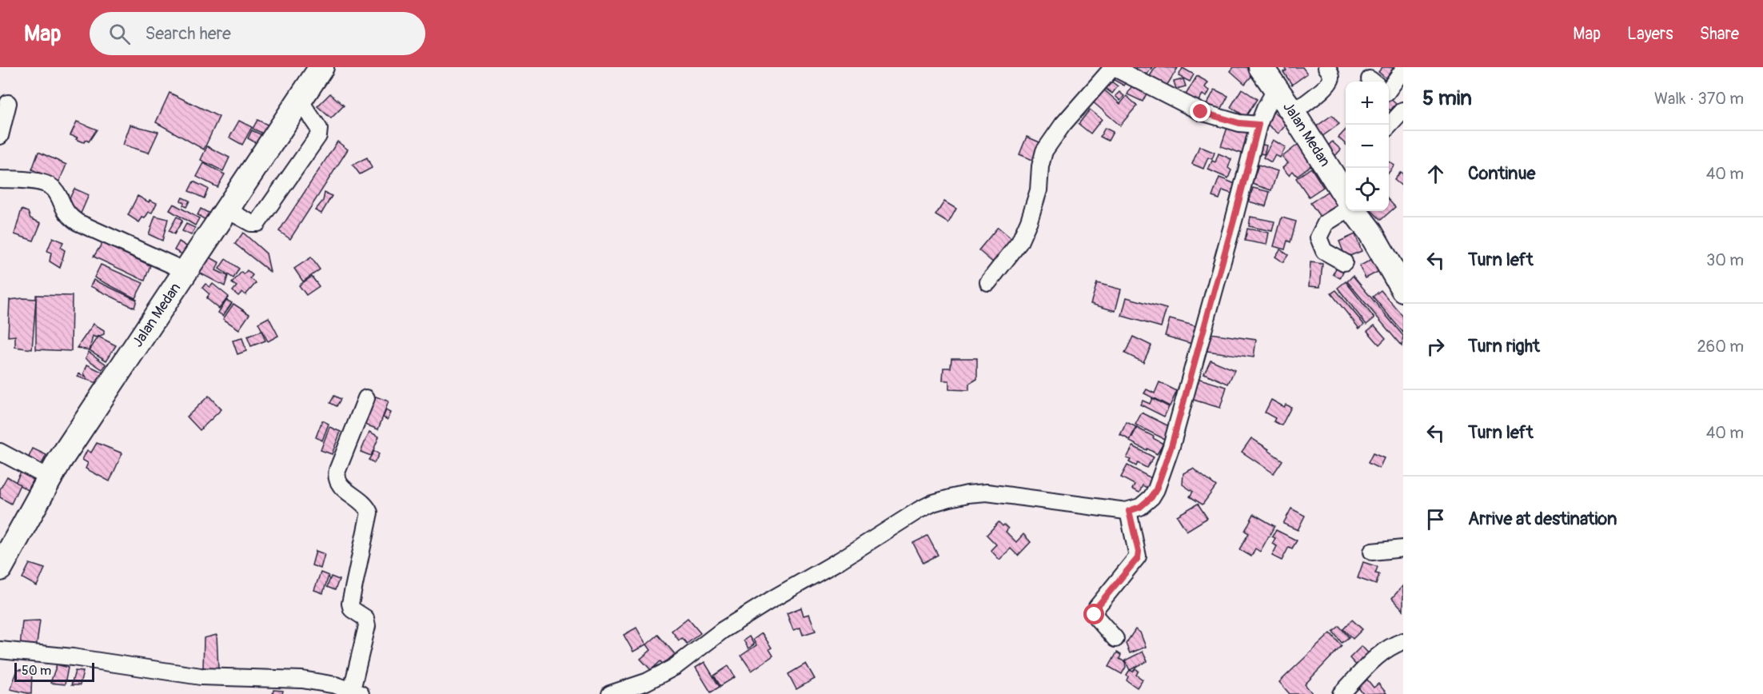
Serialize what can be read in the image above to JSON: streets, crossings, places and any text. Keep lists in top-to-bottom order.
{
  "streets": {
    "highway": ["Jalan Medan"]
  },
  "scale_bar": "50 m",
  "page": {
    "header": "Map",
    "search": "Search here",
    "nav": ["Map", "Layers", "Share"],
    "heading": ["5 min", "Walk · 370 m"],
    "map_buttons": ["+", "−"],
    "list": [
      ["Continue", "40 m"],
      ["Turn left", "30 m"],
      ["Turn right", "260 m"],
      ["Turn left", "40 m"],
      "Arrive at destination"
    ],
    "scale": "50 m"
  }
}
